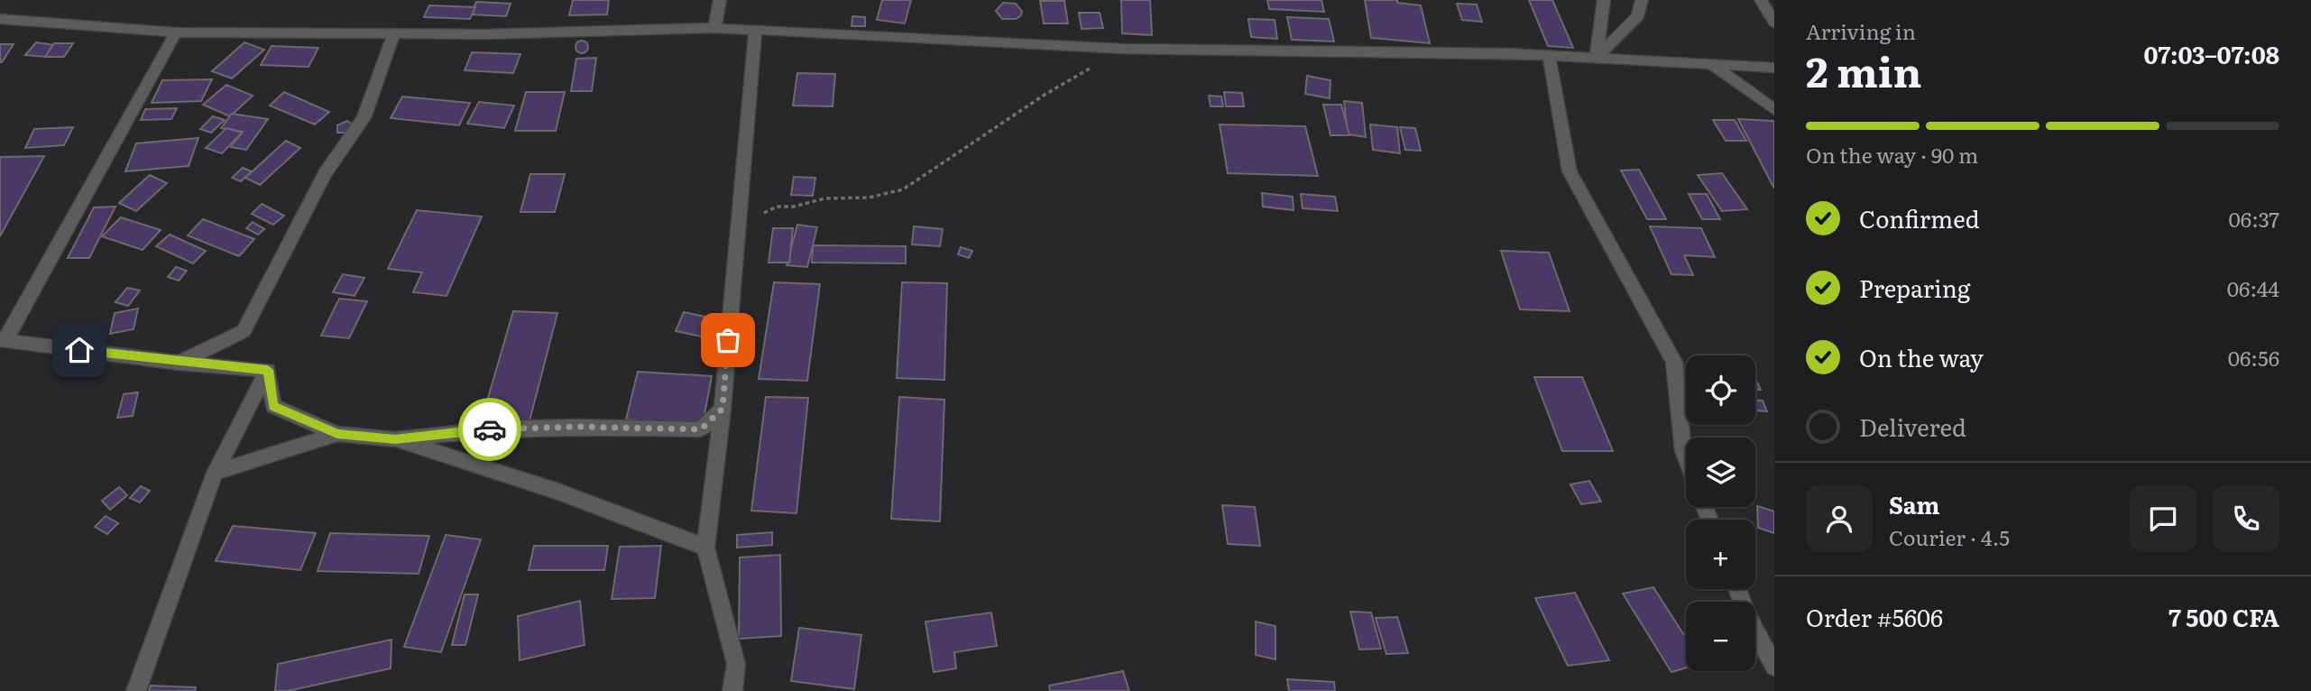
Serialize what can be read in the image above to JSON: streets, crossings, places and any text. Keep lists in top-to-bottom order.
{
  "page": {
    "heading": ["2 min", "Arriving in", "07:03–07:08"],
    "panel": [
      "Sam",
      "Courier · 4.5",
      "Order #5606",
      "7 500 CFA"
    ],
    "bar": "On the way · 90 m",
    "list": [
      ["Confirmed", "06:37"],
      ["Preparing", "06:44"],
      ["On the way", "06:56"],
      "Delivered"
    ],
    "map_buttons": ["+", "−"]
  }
}
